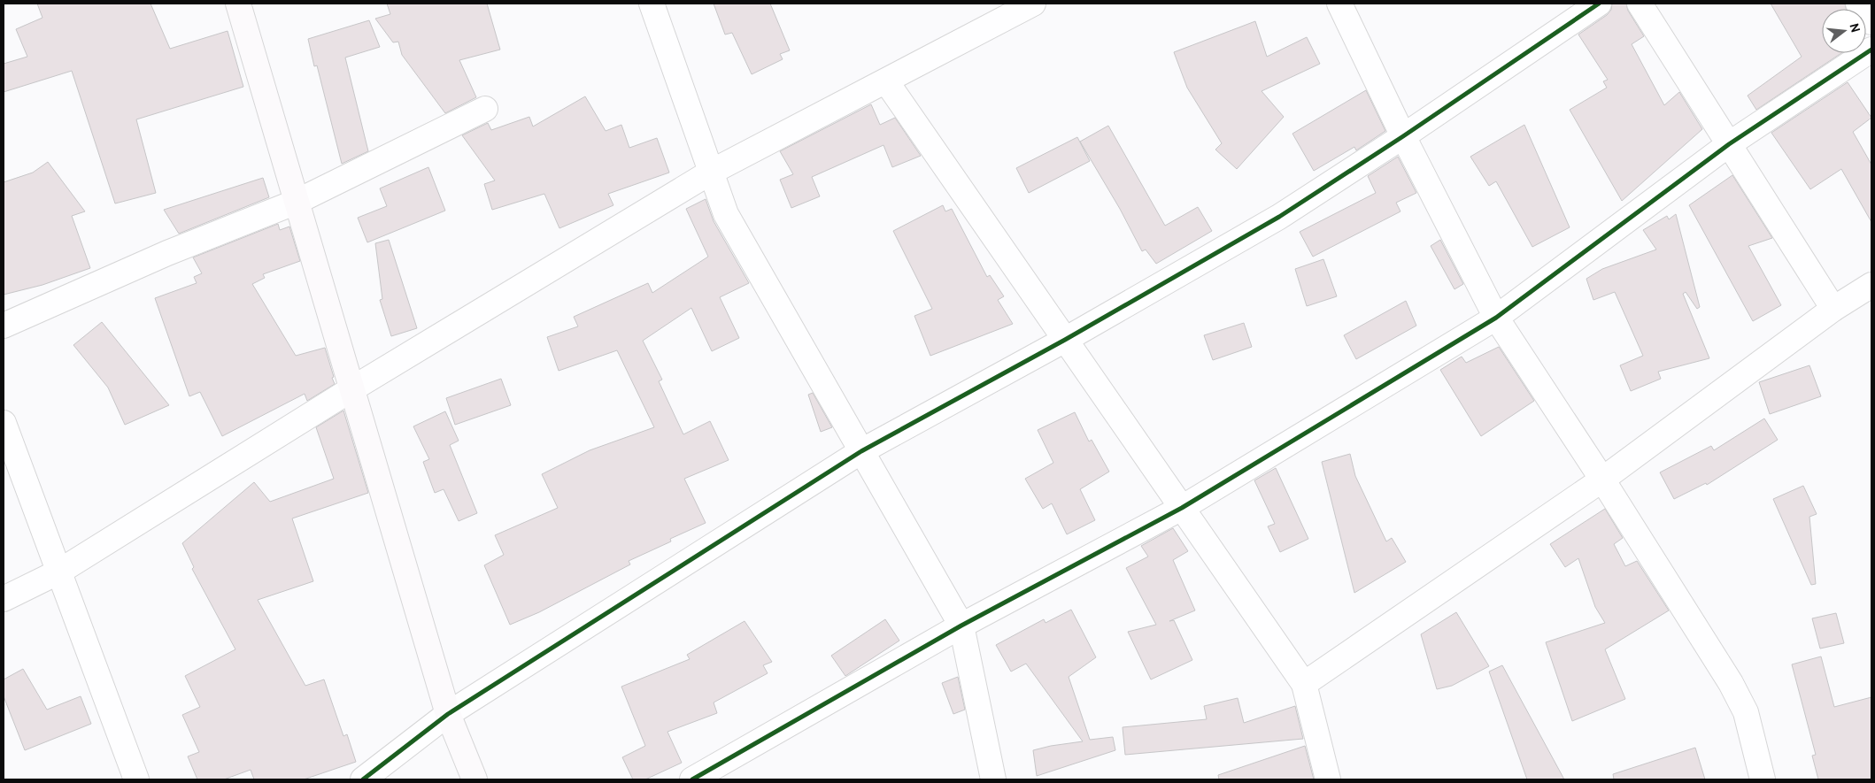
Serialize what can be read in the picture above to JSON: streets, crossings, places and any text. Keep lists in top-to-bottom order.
{
  "north": "right"
}
